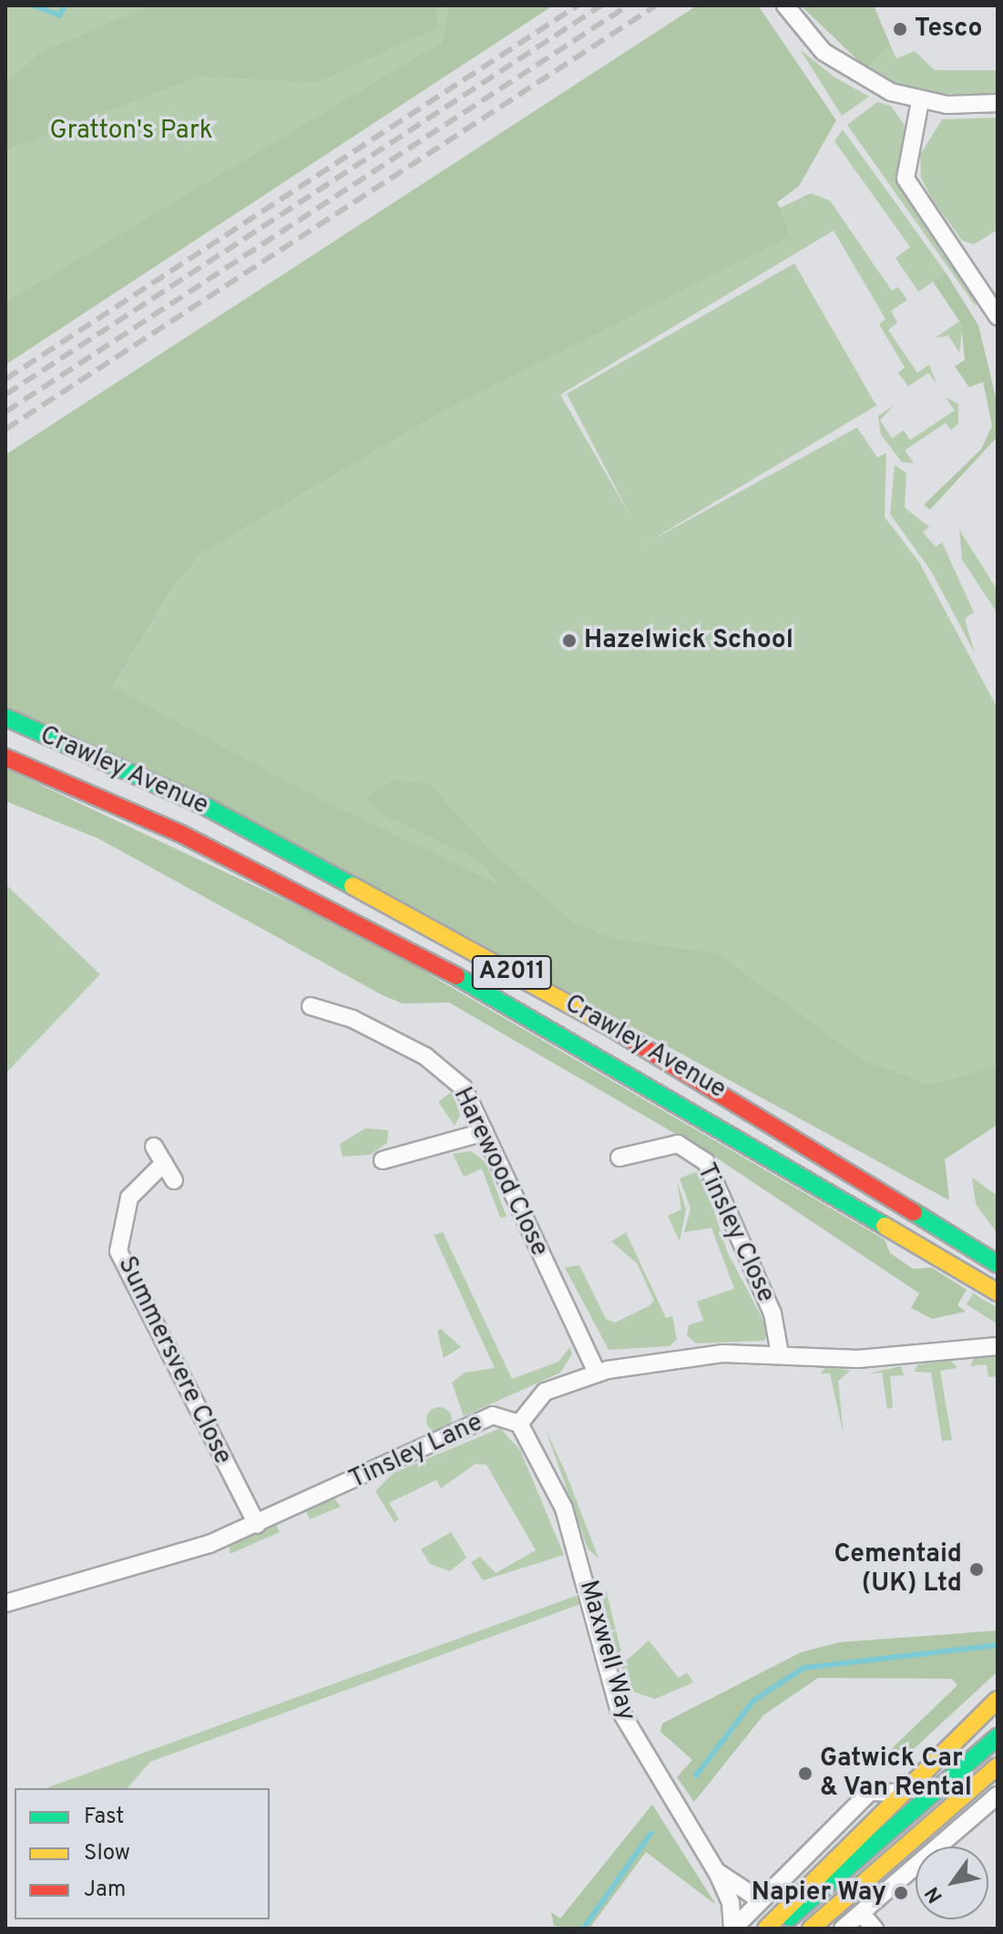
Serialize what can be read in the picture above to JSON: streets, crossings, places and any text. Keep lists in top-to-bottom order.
{
  "streets": {
    "main road": ["Crawley Avenue", "A2011"],
    "street": [
      "Harewood Close",
      "Tinsley Close",
      "Summersvere Close",
      "Tinsley Lane",
      "Maxwell Way"
    ]
  },
  "crossings": [
    ["Harewood Close", "Tinsley Lane"],
    ["Tinsley Close", "Tinsley Lane"],
    ["Summersvere Close", "Tinsley Lane"],
    ["Tinsley Lane", "Maxwell Way"]
  ],
  "parks": ["Gratton's Park"],
  "places": [
    "Tesco",
    "Hazelwick School",
    "Cementaid (UK) Ltd",
    "Gatwick Car & Van Rental",
    "Napier Way"
  ],
  "legend": ["Fast", "Slow", "Jam"],
  "north": "bottom left"
}
